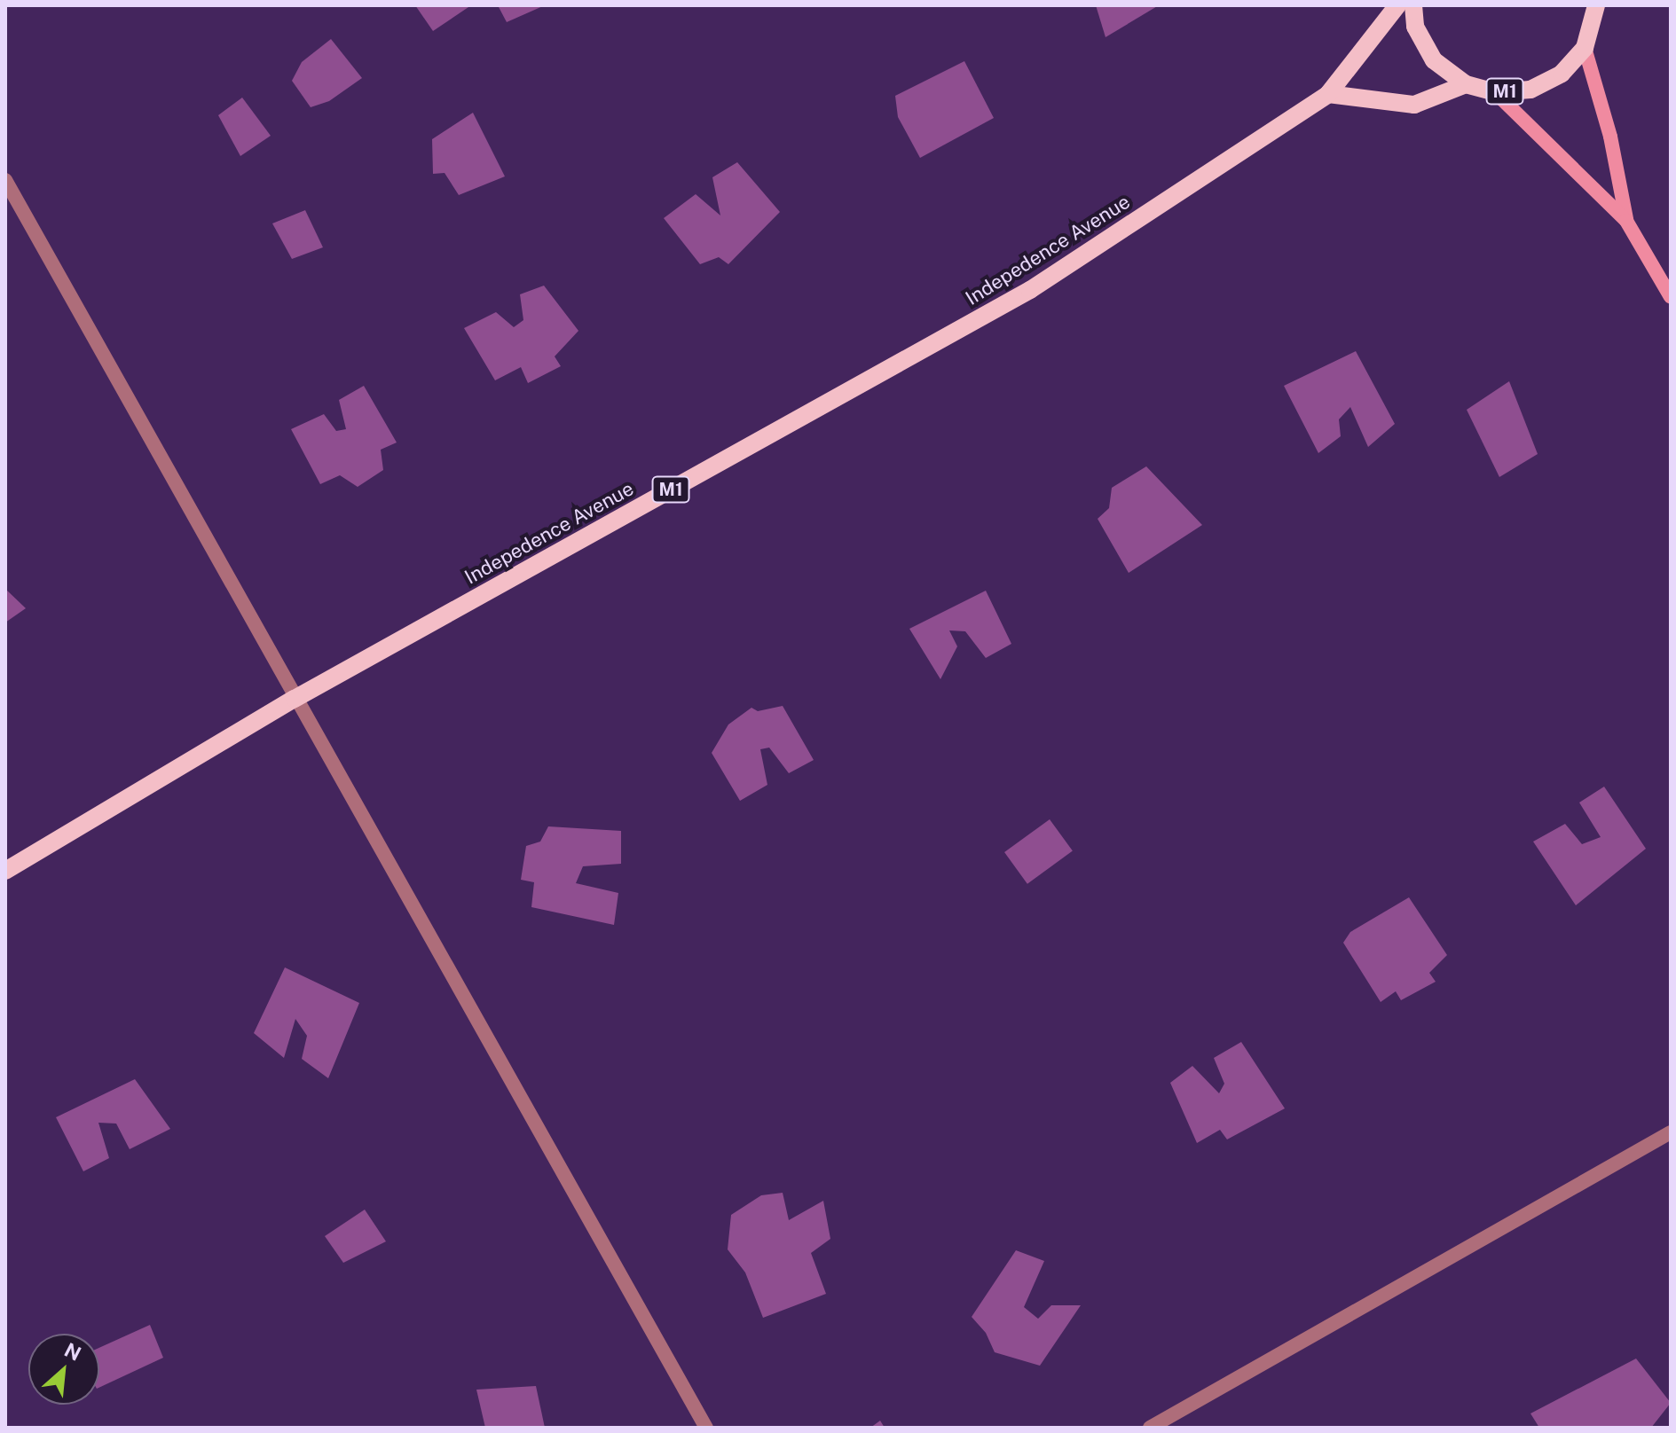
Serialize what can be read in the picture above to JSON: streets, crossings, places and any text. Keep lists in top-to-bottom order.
{
  "streets": {
    "main road": ["M1", "Indepedence Avenue"]
  },
  "crossings": [
    ["M1", "Indepedence Avenue"]
  ],
  "north": "top right"
}
